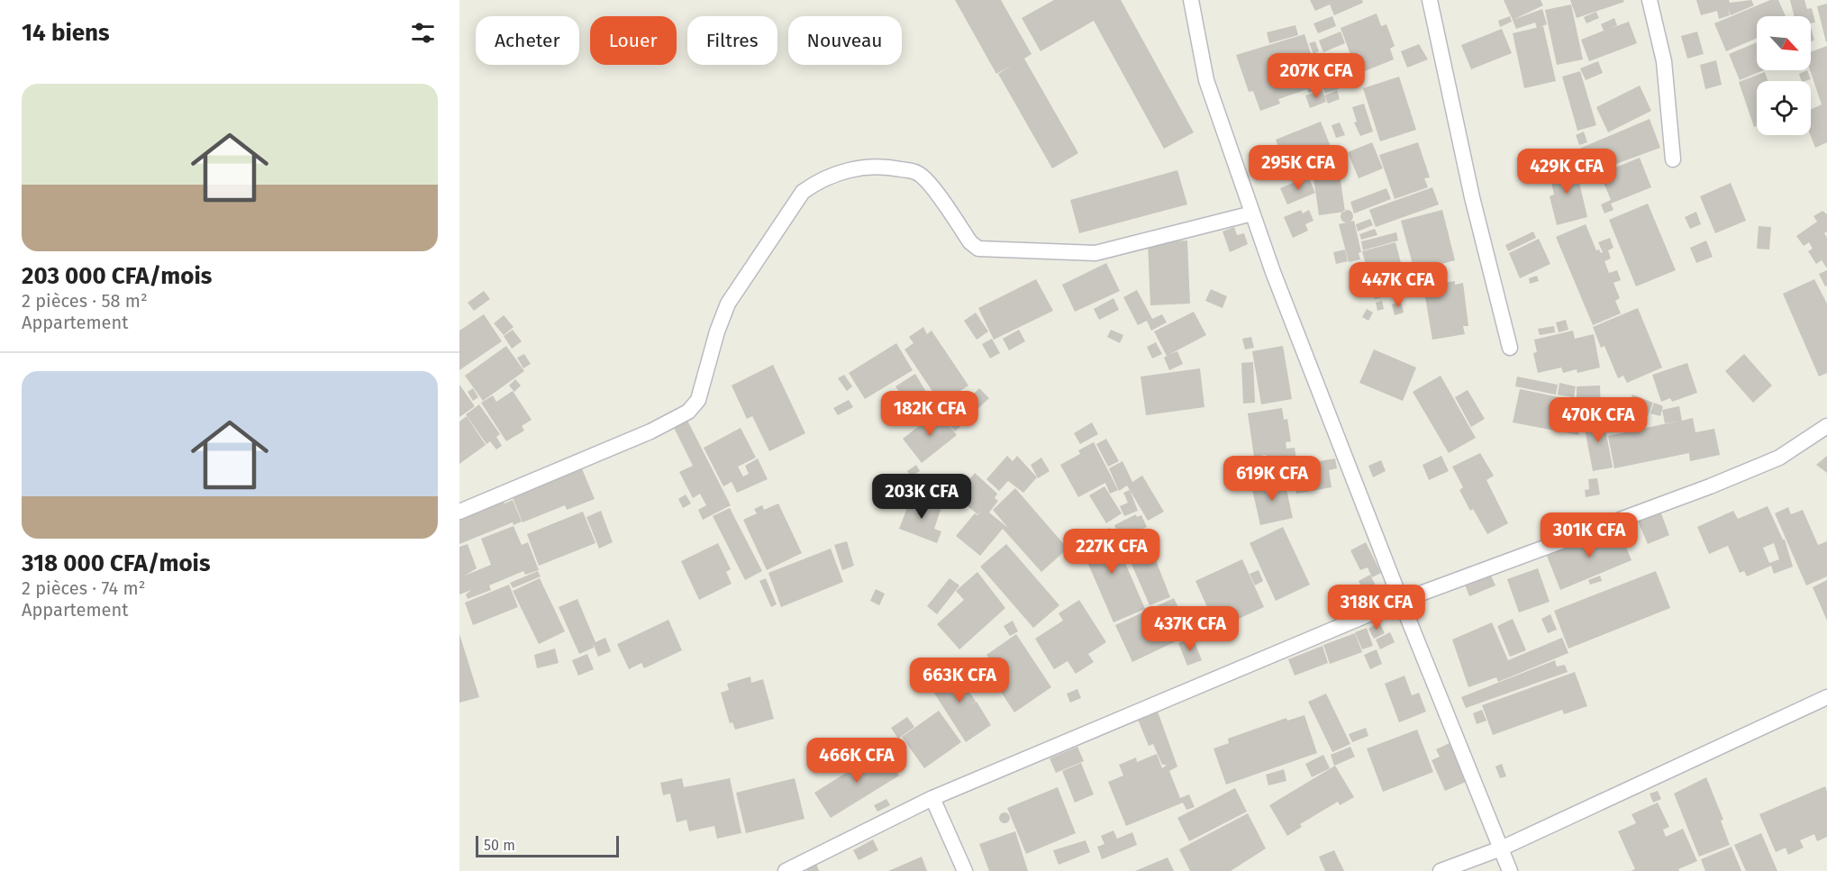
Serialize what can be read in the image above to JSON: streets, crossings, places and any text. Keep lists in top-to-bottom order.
{
  "scale_bar": "50 m",
  "north": "bottom right",
  "page": {
    "heading": "14 biens",
    "chip": [
      "Acheter",
      "Louer",
      "Filtres",
      "Nouveau"
    ],
    "price": [
      "207K CFA",
      "295K CFA",
      "429K CFA",
      "447K CFA",
      "182K CFA",
      "470K CFA",
      "619K CFA",
      "203K CFA",
      "301K CFA",
      "227K CFA",
      "318K CFA",
      "437K CFA",
      "663K CFA",
      "466K CFA"
    ],
    "list": [
      {
        "name": "203 000 CFA/mois",
        "note": "2 pièces · 58 m² · Appartement"
      },
      {
        "name": "318 000 CFA/mois",
        "note": "2 pièces · 74 m² · Appartement"
      }
    ],
    "scale": "50 m"
  }
}
